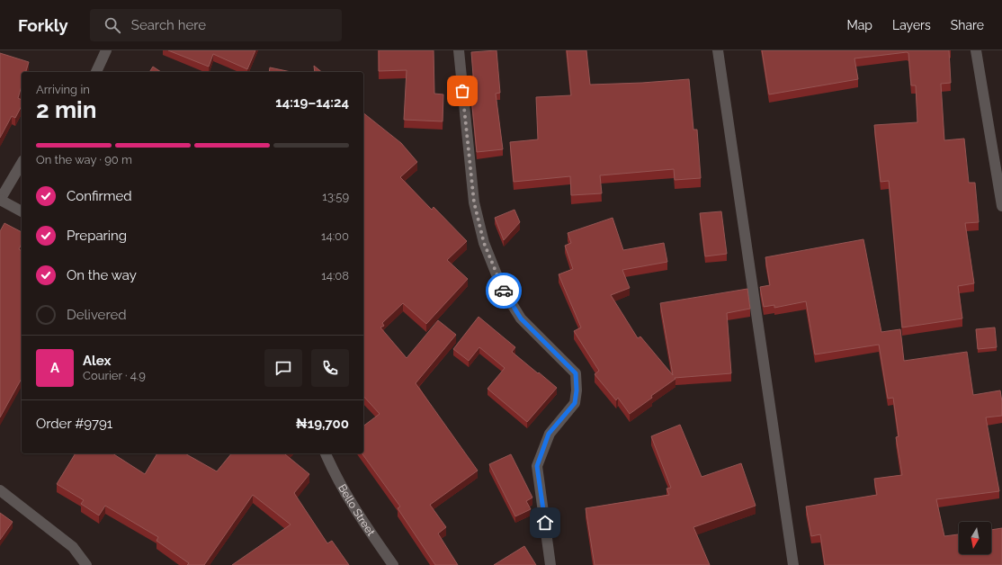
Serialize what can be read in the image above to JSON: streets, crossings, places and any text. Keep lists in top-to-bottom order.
{
  "streets": {
    "street": ["Bello Street"]
  },
  "north": "bottom",
  "page": {
    "header": "Forkly",
    "search": "Search here",
    "nav": ["Map", "Layers", "Share"],
    "heading": ["2 min", "Arriving in", "14:19–14:24"],
    "panel": [
      "Alex",
      "Courier · 4.9",
      "Order #9791",
      "₦19,700"
    ],
    "bar": "On the way · 90 m",
    "list": [
      ["Confirmed", "13:59"],
      ["Preparing", "14:00"],
      ["On the way", "14:08"],
      "Delivered"
    ],
    "round": "A"
  }
}
